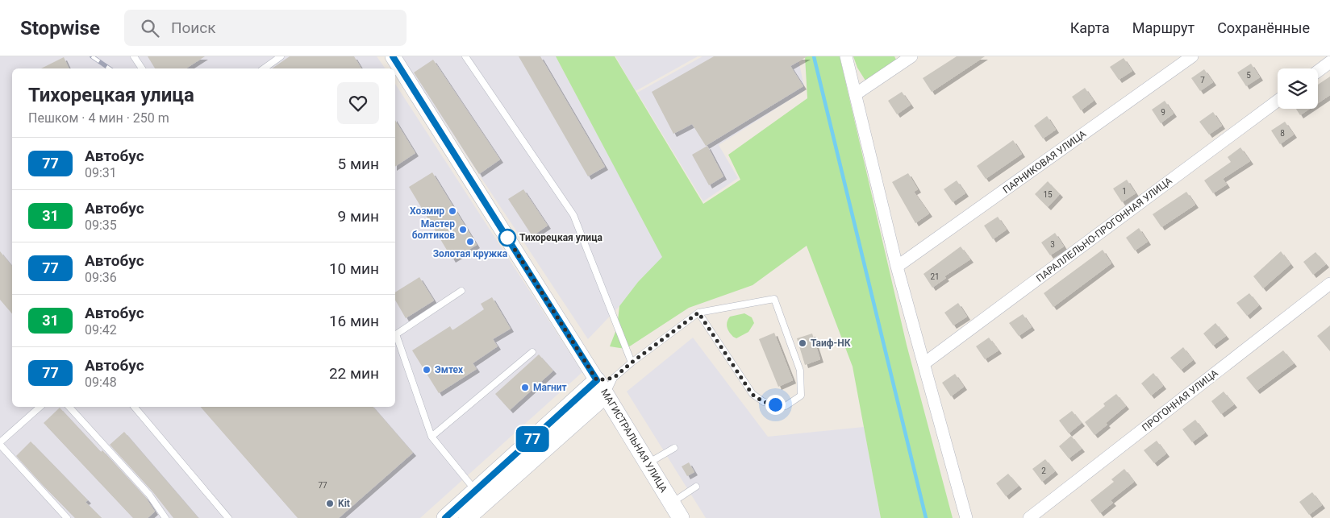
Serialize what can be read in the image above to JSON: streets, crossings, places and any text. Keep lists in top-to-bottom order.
{
  "streets": {
    "main road": ["МАГИСТРАЛЬНАЯ УЛИЦА"],
    "street": ["ПАРНИКОВАЯ УЛИЦА", "ПАРАЛЛЕЛЬНО-ПРОГОННАЯ УЛИЦА", "ПРОГОННАЯ УЛИЦА"]
  },
  "places": [
    "Хозмир",
    "Мастер болтиков",
    "Тихорецкая улица",
    "Золотая кружка",
    "Таиф-НК",
    "Эмтех",
    "Магнит",
    "Kit"
  ],
  "lines": ["bus line 77"],
  "house_numbers": [
    "5",
    "7",
    "9",
    "8",
    "1",
    "15",
    "3",
    "21",
    "2",
    "77"
  ],
  "page": {
    "header": "Stopwise",
    "search": "Поиск",
    "nav": ["Карта", "Маршрут", "Сохранённые"],
    "on_map": "77",
    "heading": ["Тихорецкая улица", "Пешком · 4 мин · 250 m"],
    "list": [
      {
        "mark": "77",
        "name": "Автобус",
        "note": "09:31",
        "value": "5 мин"
      },
      {
        "mark": "31",
        "name": "Автобус",
        "note": "09:35",
        "value": "9 мин"
      },
      {
        "mark": "77",
        "name": "Автобус",
        "note": "09:36",
        "value": "10 мин"
      },
      {
        "mark": "31",
        "name": "Автобус",
        "note": "09:42",
        "value": "16 мин"
      },
      {
        "mark": "77",
        "name": "Автобус",
        "note": "09:48",
        "value": "22 мин"
      }
    ]
  }
}
